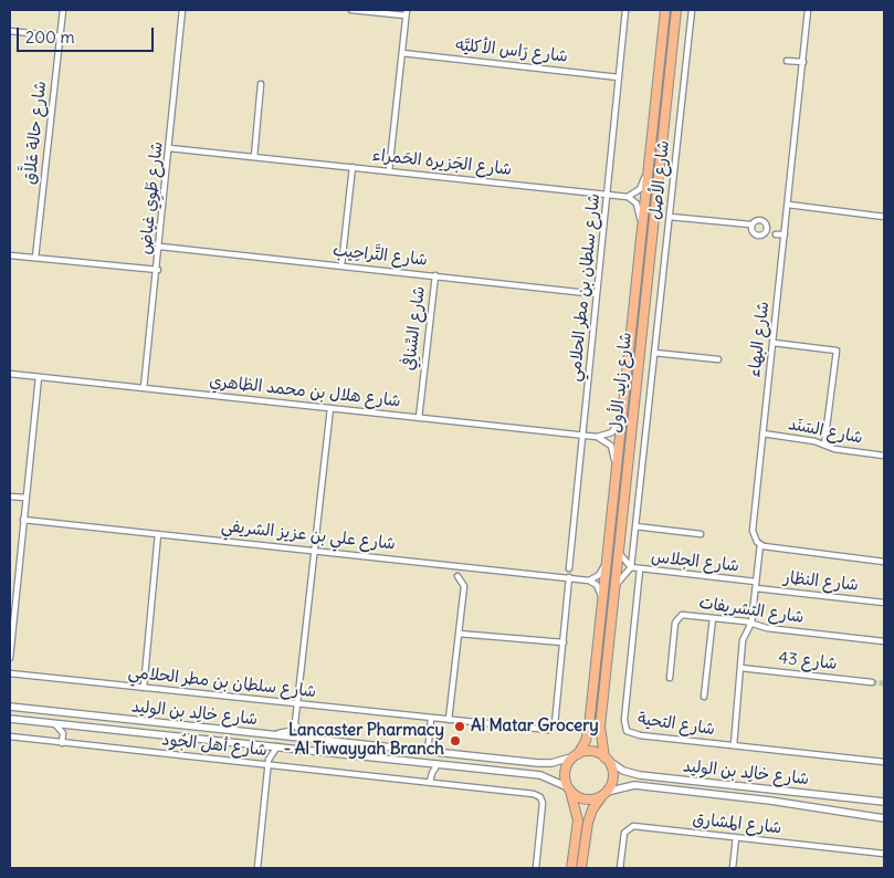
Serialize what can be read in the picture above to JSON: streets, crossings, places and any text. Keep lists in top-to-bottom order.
{
  "streets": {
    "main road": ["شارع زايد الأول"],
    "street": [
      "شارع رَاس الأكليَّه",
      "شارع حالة عَلاَّق",
      "شارع الجَزيره الحَمراء",
      "شارع الأصل",
      "شارع طَوِي غياض",
      "شارع التَّراحِيب",
      "شارع سلطان بن مطر الحلامي",
      "شارع السِّنافِي",
      "شارع البهاء",
      "شارع هلال بن محمد الظاهري",
      "شارع السَنَد",
      "شارع علي بن عزيز الشريفي",
      "شارع الجلاس",
      "شارع النظار",
      "شارع التشريفات",
      "شارع 43",
      "شارع خالِد بن الوليد",
      "شارع التحية",
      "شارع أهل الجُود",
      "شارع المشارق"
    ]
  },
  "crossings": [
    ["شارع رَاس الأكليَّه", "شارع سلطان بن مطر الحلامي"],
    ["شارع الجَزيره الحَمراء", "شارع طَوِي غياض"],
    ["شارع الجَزيره الحَمراء", "شارع سلطان بن مطر الحلامي"],
    ["شارع الأصل", "شارع الجلاس"],
    ["شارع طَوِي غياض", "شارع التَّراحِيب"],
    ["شارع طَوِي غياض", "شارع هلال بن محمد الظاهري"],
    ["شارع التَّراحِيب", "شارع سلطان بن مطر الحلامي"],
    ["شارع التَّراحِيب", "شارع السِّنافِي"],
    ["شارع سلطان بن مطر الحلامي", "شارع هلال بن محمد الظاهري"],
    ["شارع سلطان بن مطر الحلامي", "شارع علي بن عزيز الشريفي"],
    ["شارع السِّنافِي", "شارع هلال بن محمد الظاهري"],
    ["شارع البهاء", "شارع السَنَد"],
    ["شارع زايد الأول", "شارع الجلاس"],
    ["شارع زايد الأول", "شارع خالِد بن الوليد"],
    ["شارع الجلاس", "شارع التحية"]
  ],
  "places": ["Al Matar Grocery", "Lancaster Pharmacy - Al Tiwayyah Branch"],
  "scale_bar": "200 m"
}
